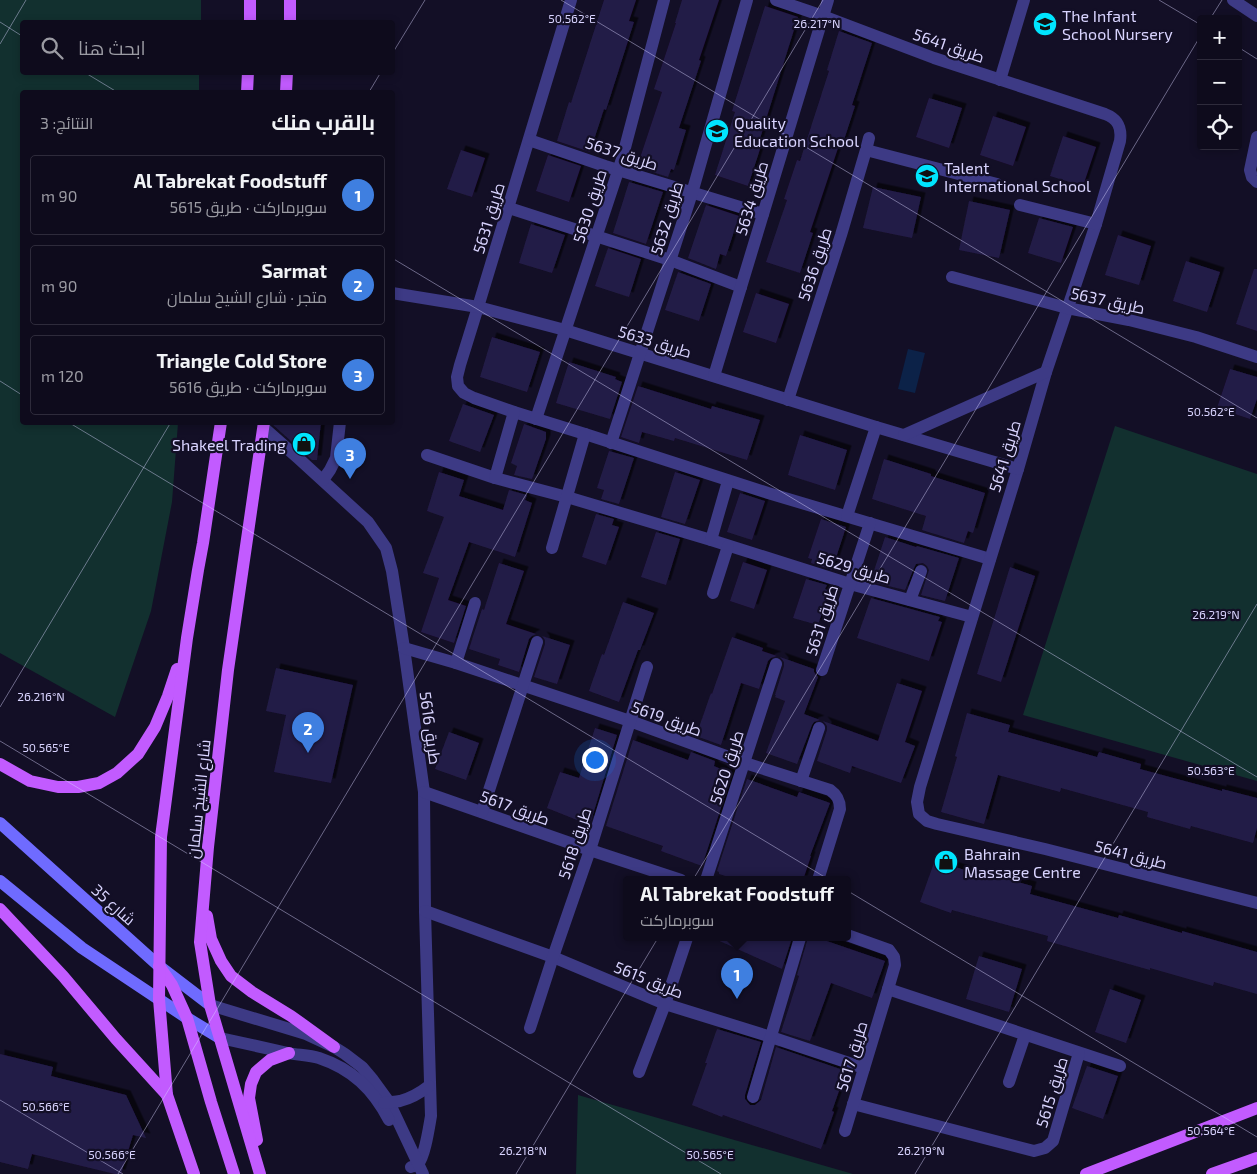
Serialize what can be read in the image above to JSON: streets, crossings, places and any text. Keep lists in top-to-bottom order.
{
  "streets": {
    "main road": ["شارع الشيخ سلمان", "شارع 35"],
    "street": [
      "طريق 5641",
      "طريق 5637",
      "طريق 5634",
      "طريق 5630",
      "طريق 5631",
      "طريق 5632",
      "طريق 5636",
      "طريق 5633",
      "طريق 5629",
      "طريق 5619",
      "طريق 5616",
      "طريق 5620",
      "طريق 5617",
      "طريق 5618",
      "طريق 5615"
    ]
  },
  "crossings": [
    ["طريق 5641", "طريق 5637"],
    ["طريق 5641", "طريق 5634"],
    ["طريق 5641", "طريق 5631"],
    ["طريق 5641", "طريق 5633"],
    ["طريق 5641", "طريق 5629"],
    ["طريق 5637", "طريق 5634"],
    ["طريق 5637", "طريق 5630"],
    ["طريق 5637", "طريق 5631"],
    ["طريق 5637", "طريق 5632"],
    ["طريق 5634", "طريق 5633"],
    ["طريق 5630", "طريق 5631"],
    ["طريق 5630", "طريق 5633"],
    ["طريق 5631", "طريق 5632"],
    ["طريق 5631", "طريق 5633"],
    ["طريق 5631", "طريق 5629"],
    ["طريق 5632", "طريق 5633"],
    ["طريق 5636", "طريق 5633"],
    ["طريق 5619", "طريق 5616"],
    ["طريق 5619", "طريق 5620"],
    ["طريق 5619", "طريق 5618"],
    ["طريق 5616", "شارع الشيخ سلمان"],
    ["طريق 5616", "طريق 5617"],
    ["طريق 5616", "شارع 35"],
    ["طريق 5616", "طريق 5615"],
    ["شارع الشيخ سلمان", "شارع 35"],
    ["طريق 5617", "طريق 5618"],
    ["طريق 5617", "طريق 5615"],
    ["طريق 5618", "طريق 5615"]
  ],
  "places": {
    "school or university": ["The Infant School Nursery", "Quality Education School", "Talent International School"],
    "shop": ["Shakeel Trading", "Bahrain Massage Centre"]
  },
  "page": {
    "map_buttons": ["+", "−"],
    "search": "ابحث هنا",
    "heading": ["بالقرب منك", "النتائج: 3"],
    "list": [
      {
        "mark": "1",
        "name": "Al Tabrekat Foodstuff",
        "note": "سوبرماركت · طريق 5615",
        "value": "90 m"
      },
      {
        "mark": "2",
        "name": "Sarmat",
        "note": "متجر · شارع الشيخ سلمان",
        "value": "90 m"
      },
      {
        "mark": "3",
        "name": "Triangle Cold Store",
        "note": "سوبرماركت · طريق 5616",
        "value": "120 m"
      }
    ],
    "pins": ["3", "2", "1"],
    "popup": ["Al Tabrekat Foodstuff", "سوبرماركت"]
  },
  "coordinates": [
    "50.562°E",
    "26.217°N",
    "26.219°N",
    "26.216°N",
    "50.565°E",
    "50.563°E",
    "50.566°E",
    "50.564°E",
    "26.218°N"
  ]
}
